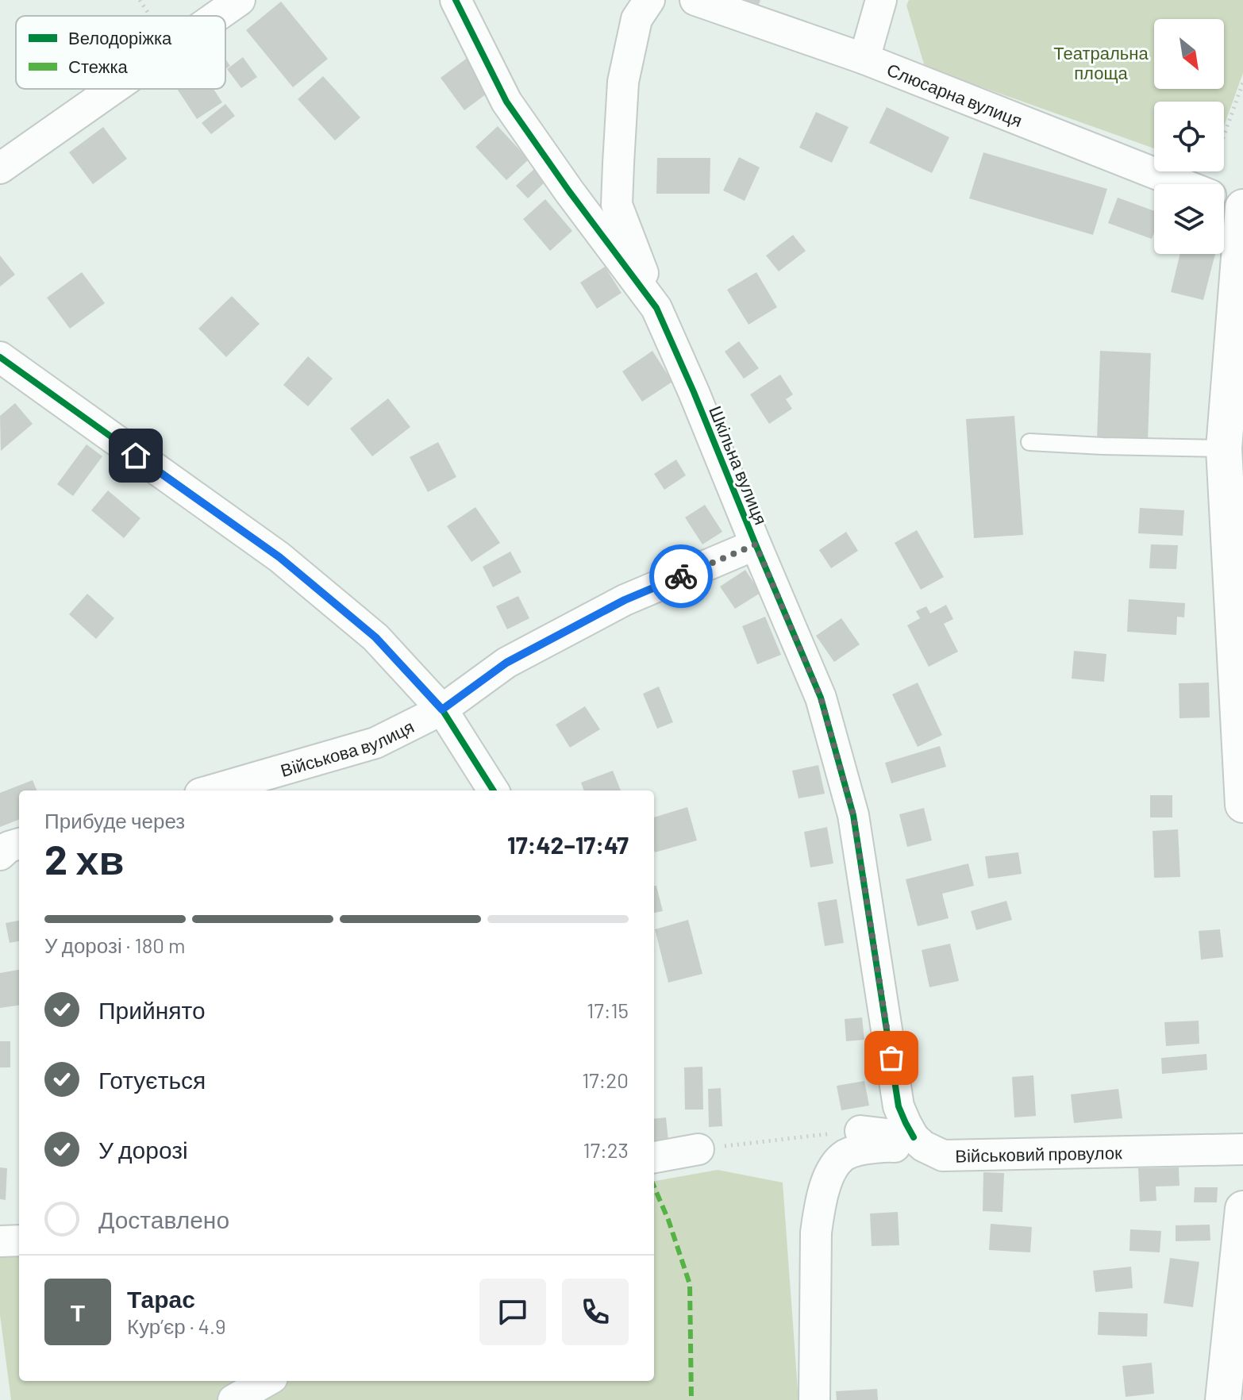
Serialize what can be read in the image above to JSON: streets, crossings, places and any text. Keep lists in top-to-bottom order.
{
  "streets": {
    "street": [
      "Слюсарна вулиця",
      "Шкільна вулиця",
      "Військова вулиця",
      "Військовий провулок"
    ]
  },
  "crossings": [
    ["Шкільна вулиця", "Військова вулиця"],
    ["Шкільна вулиця", "Військовий провулок"]
  ],
  "parks": ["Театральна площа"],
  "legend": ["Велодоріжка", "Стежка"],
  "north": "bottom right",
  "page": {
    "heading": ["2 хв", "Прибуде через", "17:42–17:47"],
    "panel": ["Тарас", "Кур’єр · 4.9"],
    "bar": "У дорозі · 180 m",
    "list": [
      ["Прийнято", "17:15"],
      ["Готується", "17:20"],
      ["У дорозі", "17:23"],
      "Доставлено"
    ],
    "round": "Т"
  }
}
